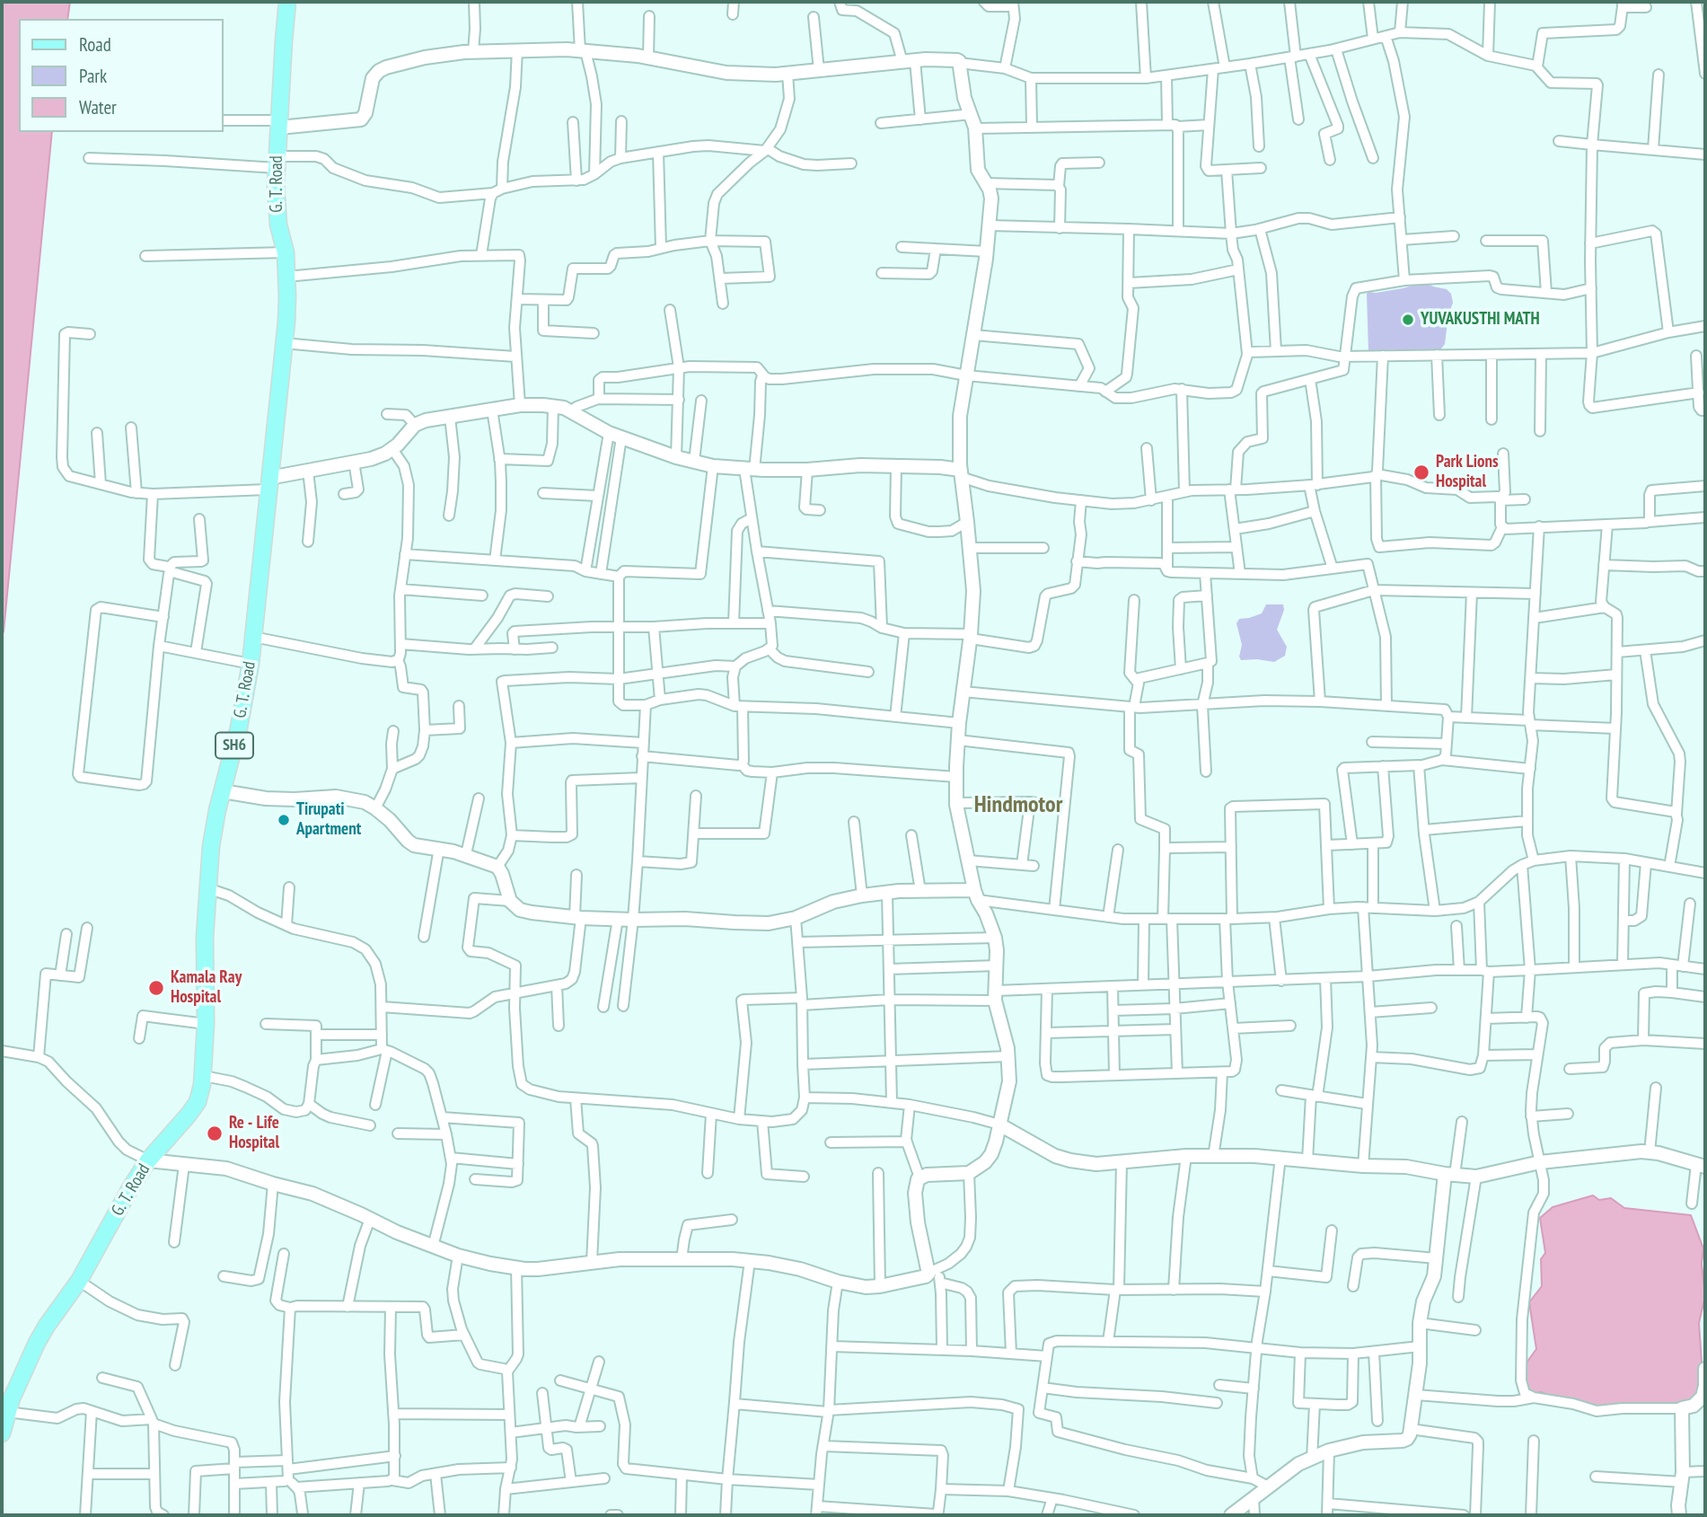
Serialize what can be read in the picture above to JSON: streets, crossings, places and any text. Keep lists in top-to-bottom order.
{
  "streets": {
    "main road": ["G. T. Road", "SH6"]
  },
  "districts": ["Hindmotor"],
  "places": [
    "YUVAKUSTHI MATH",
    "Park Lions Hospital",
    "Tirupati Apartment",
    "Kamala Ray Hospital",
    "Re - Life Hospital"
  ],
  "legend": ["Road", "Park", "Water"]
}
